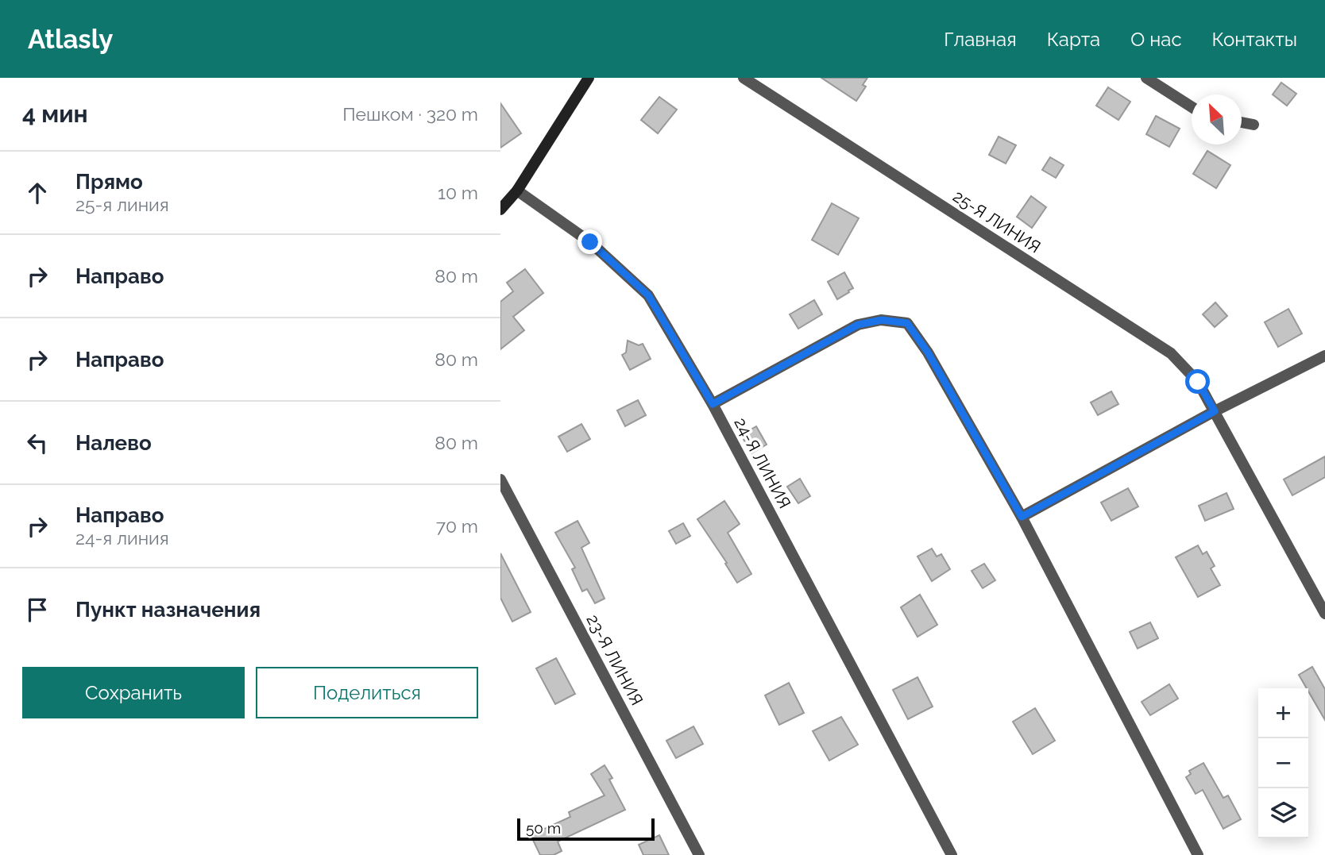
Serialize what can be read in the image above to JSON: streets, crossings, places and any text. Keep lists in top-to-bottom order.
{
  "streets": {
    "street": ["25-Я ЛИНИЯ", "24-Я ЛИНИЯ", "23-Я ЛИНИЯ"]
  },
  "scale_bar": "50 m",
  "north": "top left",
  "page": {
    "header": "Atlasly",
    "nav": [
      "Главная",
      "Карта",
      "О нас",
      "Контакты"
    ],
    "heading": ["4 мин", "Пешком · 320 m"],
    "list": [
      ["Прямо", "25-я линия", "10 m"],
      ["Направо", "80 m"],
      ["Направо", "80 m"],
      ["Налево", "80 m"],
      ["Направо", "24-я линия", "70 m"],
      "Пункт назначения"
    ],
    "buttons": ["Сохранить", "Поделиться"],
    "map_buttons": ["+", "−"],
    "scale": "50 m"
  }
}
